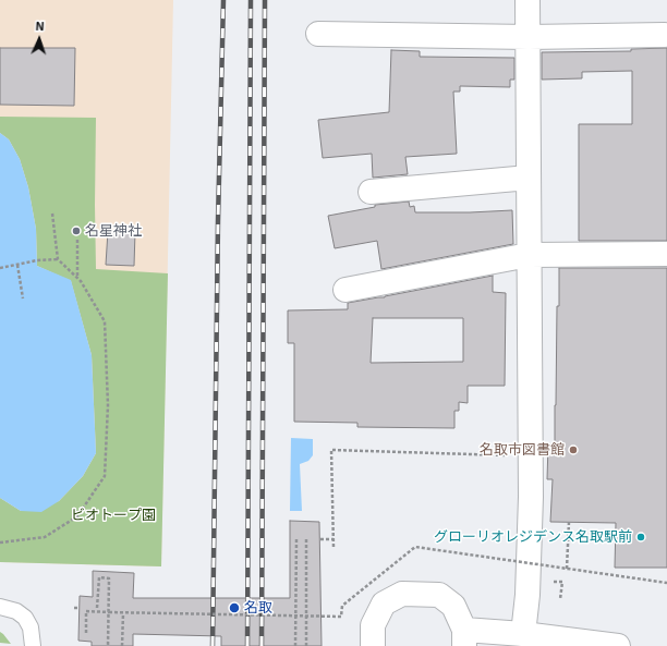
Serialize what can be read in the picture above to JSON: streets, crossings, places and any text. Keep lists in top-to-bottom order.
{
  "parks": ["ビオトープ園"],
  "places": [
    "名星神社",
    "名取市図書館",
    "グローリオレジデンス名取駅前",
    "名取"
  ],
  "north": "top"
}
